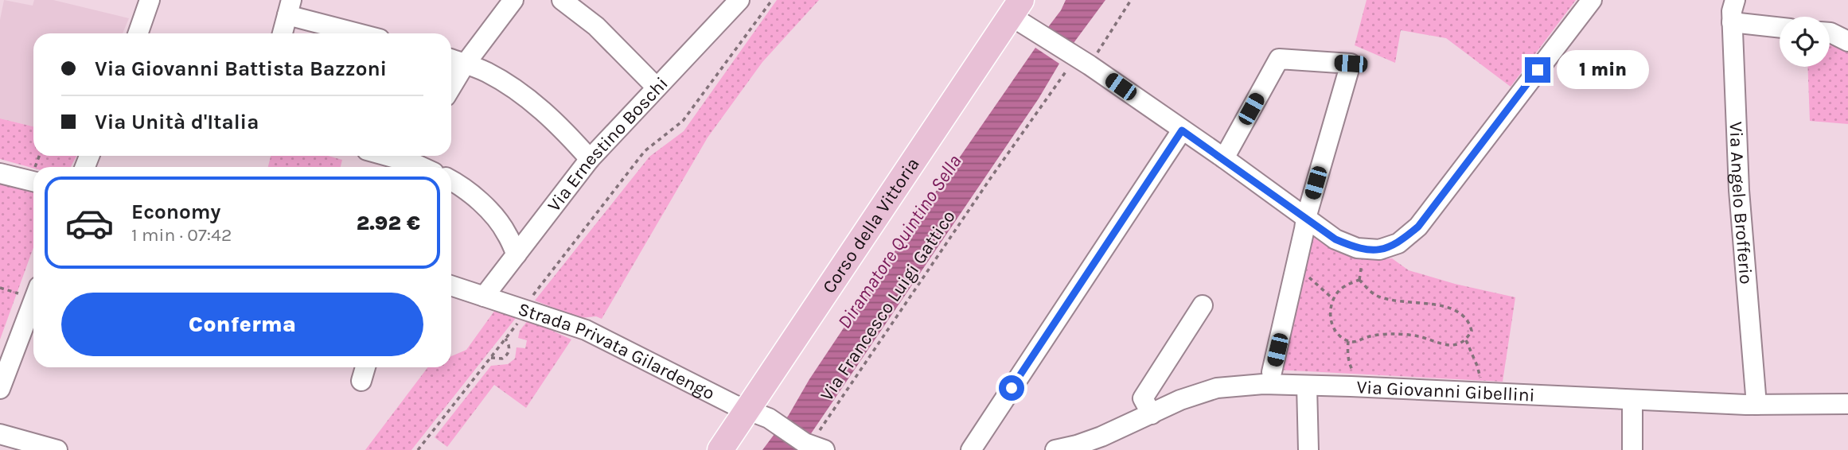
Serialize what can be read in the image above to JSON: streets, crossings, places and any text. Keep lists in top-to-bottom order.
{
  "streets": {
    "main road": ["Corso della Vittoria"],
    "street": [
      "Via Ernestino Boschi",
      "Via Angelo Brofferio",
      "Strada Privata Gilardengo",
      "Via Giovanni Gibellini"
    ],
    "path": ["Via Francesco Luigi Gattico"]
  },
  "crossings": [
    ["Via Ernestino Boschi", "Strada Privata Gilardengo"],
    ["Via Angelo Brofferio", "Via Giovanni Gibellini"],
    ["Corso della Vittoria", "Strada Privata Gilardengo"]
  ],
  "water": ["Diramatore Quintino Sella"],
  "page": {
    "banner": ["Via Giovanni Battista Bazzoni", "Via Unità d'Italia"],
    "bubble": "1 min",
    "list": [
      {
        "name": "Economy",
        "note": "1 min · 07:42",
        "value": "2.92 €"
      }
    ],
    "buttons": "Conferma"
  }
}
